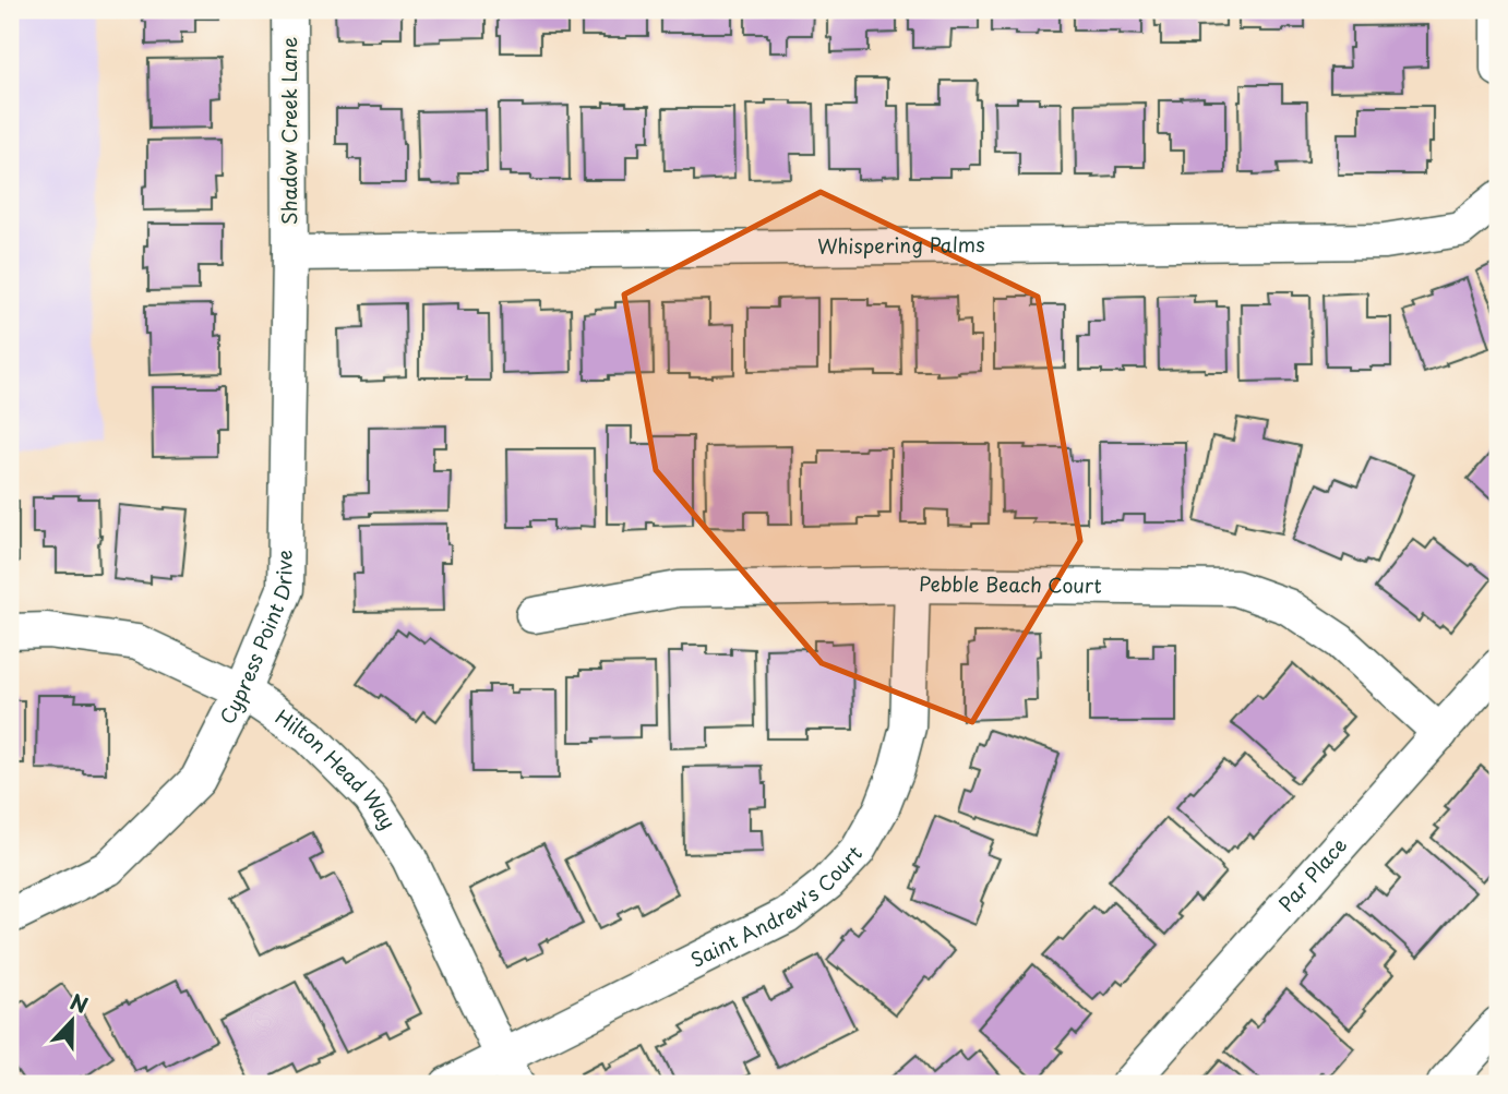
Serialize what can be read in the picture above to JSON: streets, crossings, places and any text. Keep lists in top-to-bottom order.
{
  "streets": {
    "street": [
      "Shadow Creek Lane",
      "Whispering Palms",
      "Pebble Beach Court",
      "Cypress Point Drive",
      "Hilton Head Way",
      "Par Place",
      "Saint Andrew's Court"
    ]
  },
  "crossings": [
    ["Shadow Creek Lane", "Whispering Palms"],
    ["Shadow Creek Lane", "Cypress Point Drive"],
    ["Whispering Palms", "Cypress Point Drive"],
    ["Pebble Beach Court", "Par Place"],
    ["Pebble Beach Court", "Saint Andrew's Court"],
    ["Cypress Point Drive", "Hilton Head Way"],
    ["Hilton Head Way", "Saint Andrew's Court"]
  ],
  "north": "top"
}
